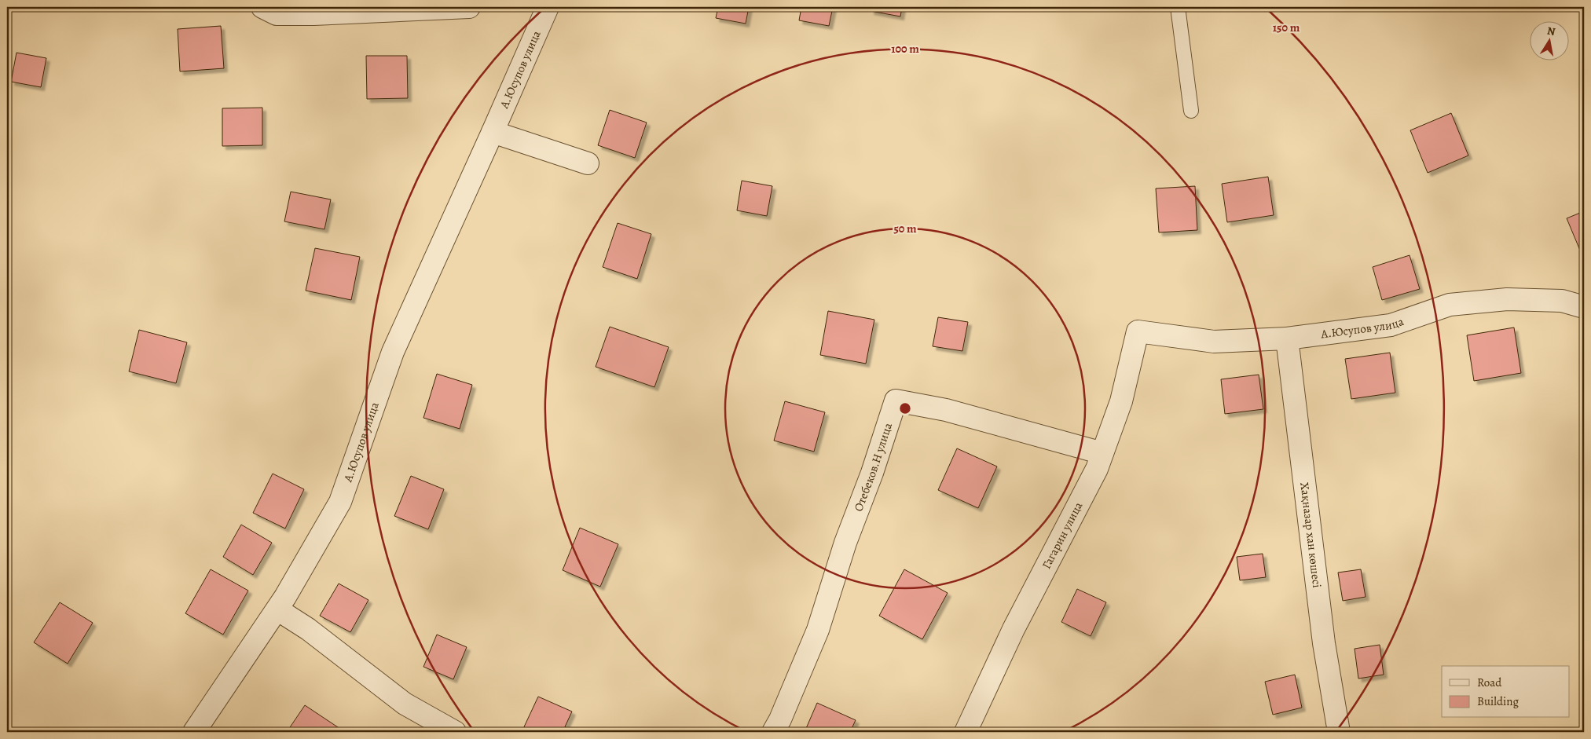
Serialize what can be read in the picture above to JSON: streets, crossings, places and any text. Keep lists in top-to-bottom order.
{
  "streets": {
    "street": [
      "А.Юсупов улица",
      "Отебеков.Н улица",
      "Гагарин улица",
      "Хақназар хан көшесі"
    ]
  },
  "crossings": [
    ["А.Юсупов улица", "Гагарин улица"],
    ["А.Юсупов улица", "Хақназар хан көшесі"],
    ["Отебеков.Н улица", "Гагарин улица"]
  ],
  "legend": ["Road", "Building"],
  "north": "top",
  "rings": ["150 m", "100 m", "50 m"]
}
